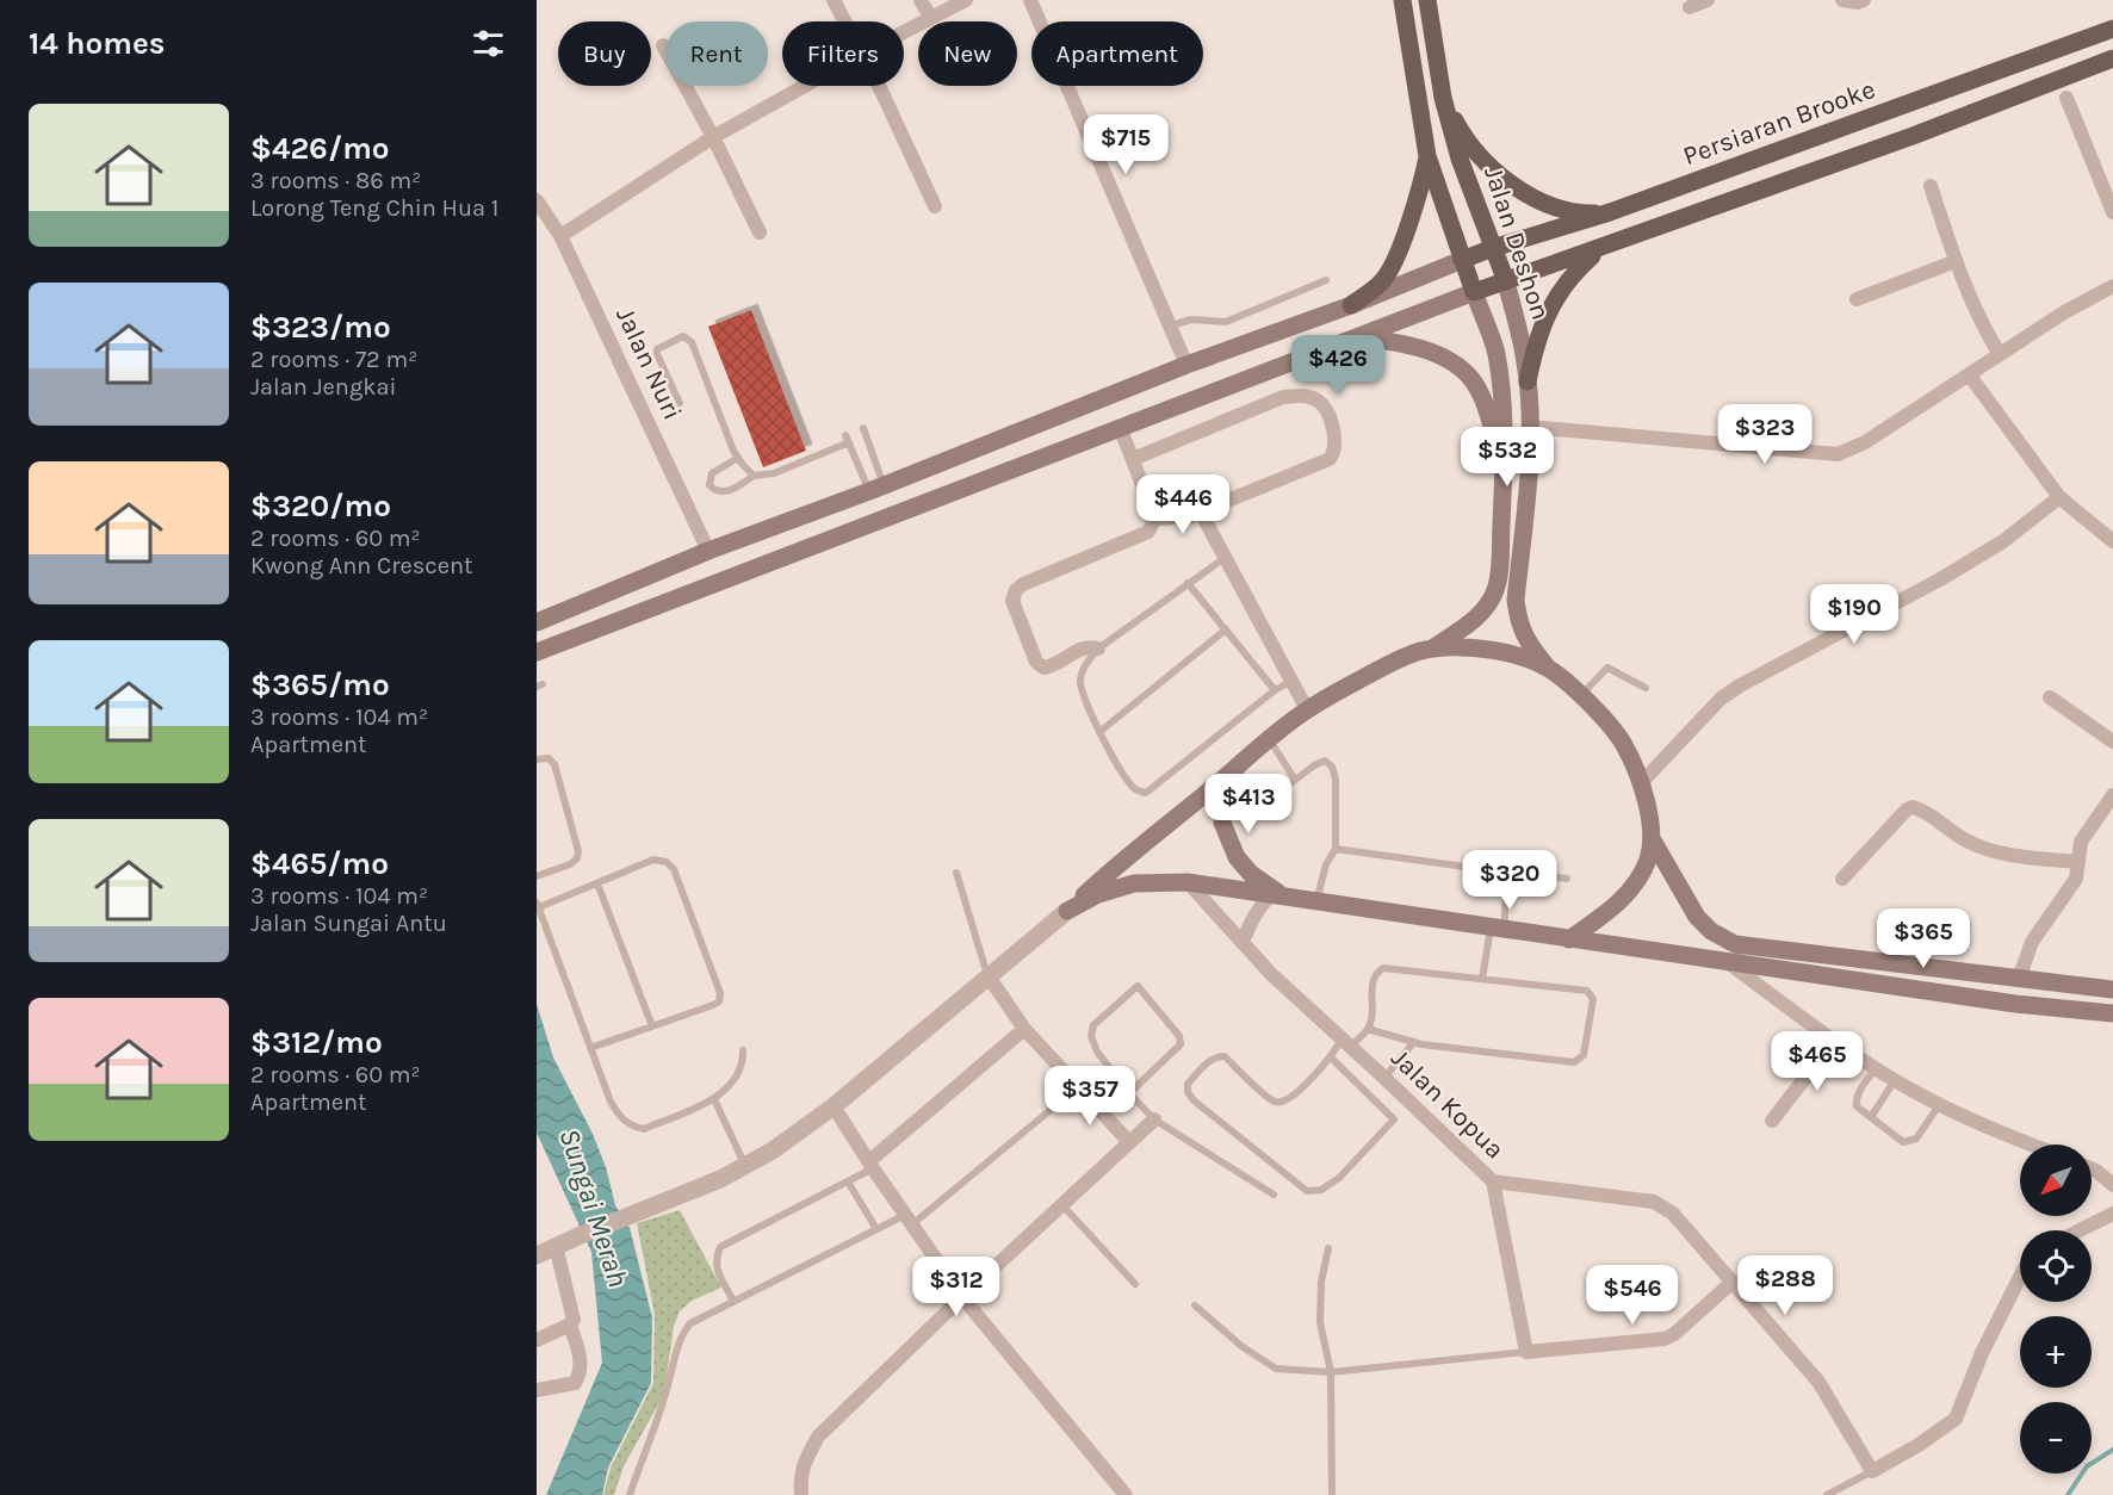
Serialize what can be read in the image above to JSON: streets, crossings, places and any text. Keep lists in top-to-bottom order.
{
  "streets": {
    "main road": ["Persiaran Brooke", "Jalan Deshon"],
    "street": ["Jalan Nuri", "Jalan Kopua"]
  },
  "crossings": [
    ["Persiaran Brooke", "Jalan Deshon"]
  ],
  "water": ["Sungai Merah"],
  "north": "bottom left",
  "page": {
    "heading": "14 homes",
    "chip": [
      "Buy",
      "Rent",
      "Filters",
      "New",
      "Apartment"
    ],
    "list": [
      {
        "name": "$426/mo",
        "note": "3 rooms · 86 m² · Lorong Teng Chin Hua 1"
      },
      {
        "name": "$323/mo",
        "note": "2 rooms · 72 m² · Jalan Jengkai"
      },
      {
        "name": "$320/mo",
        "note": "2 rooms · 60 m² · Kwong Ann Crescent"
      },
      {
        "name": "$365/mo",
        "note": "3 rooms · 104 m² · Apartment"
      },
      {
        "name": "$465/mo",
        "note": "3 rooms · 104 m² · Jalan Sungai Antu"
      },
      {
        "name": "$312/mo",
        "note": "2 rooms · 60 m² · Apartment"
      }
    ],
    "price": [
      "$715",
      "$426",
      "$323",
      "$532",
      "$446",
      "$190",
      "$413",
      "$320",
      "$365",
      "$465",
      "$357",
      "$288",
      "$312",
      "$546"
    ],
    "map_buttons": ["+", "−"]
  }
}
